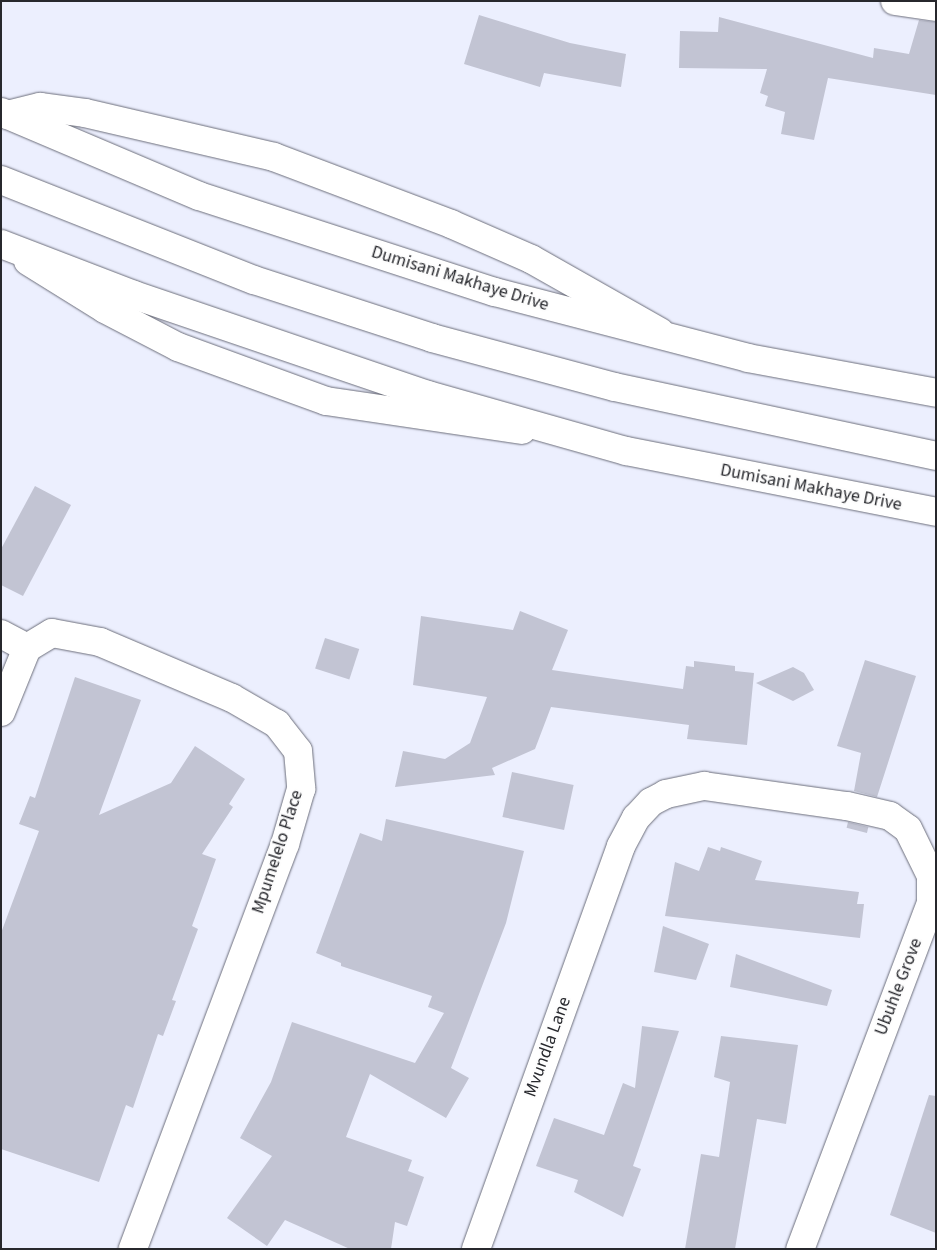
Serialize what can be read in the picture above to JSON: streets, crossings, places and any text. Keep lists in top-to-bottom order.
{
  "streets": {
    "street": [
      "Dumisani Makhaye Drive",
      "Mpumelelo Place",
      "Ubuhle Grove",
      "Mvundla Lane"
    ]
  },
  "crossings": [
    ["Ubuhle Grove", "Mvundla Lane"]
  ]
}
